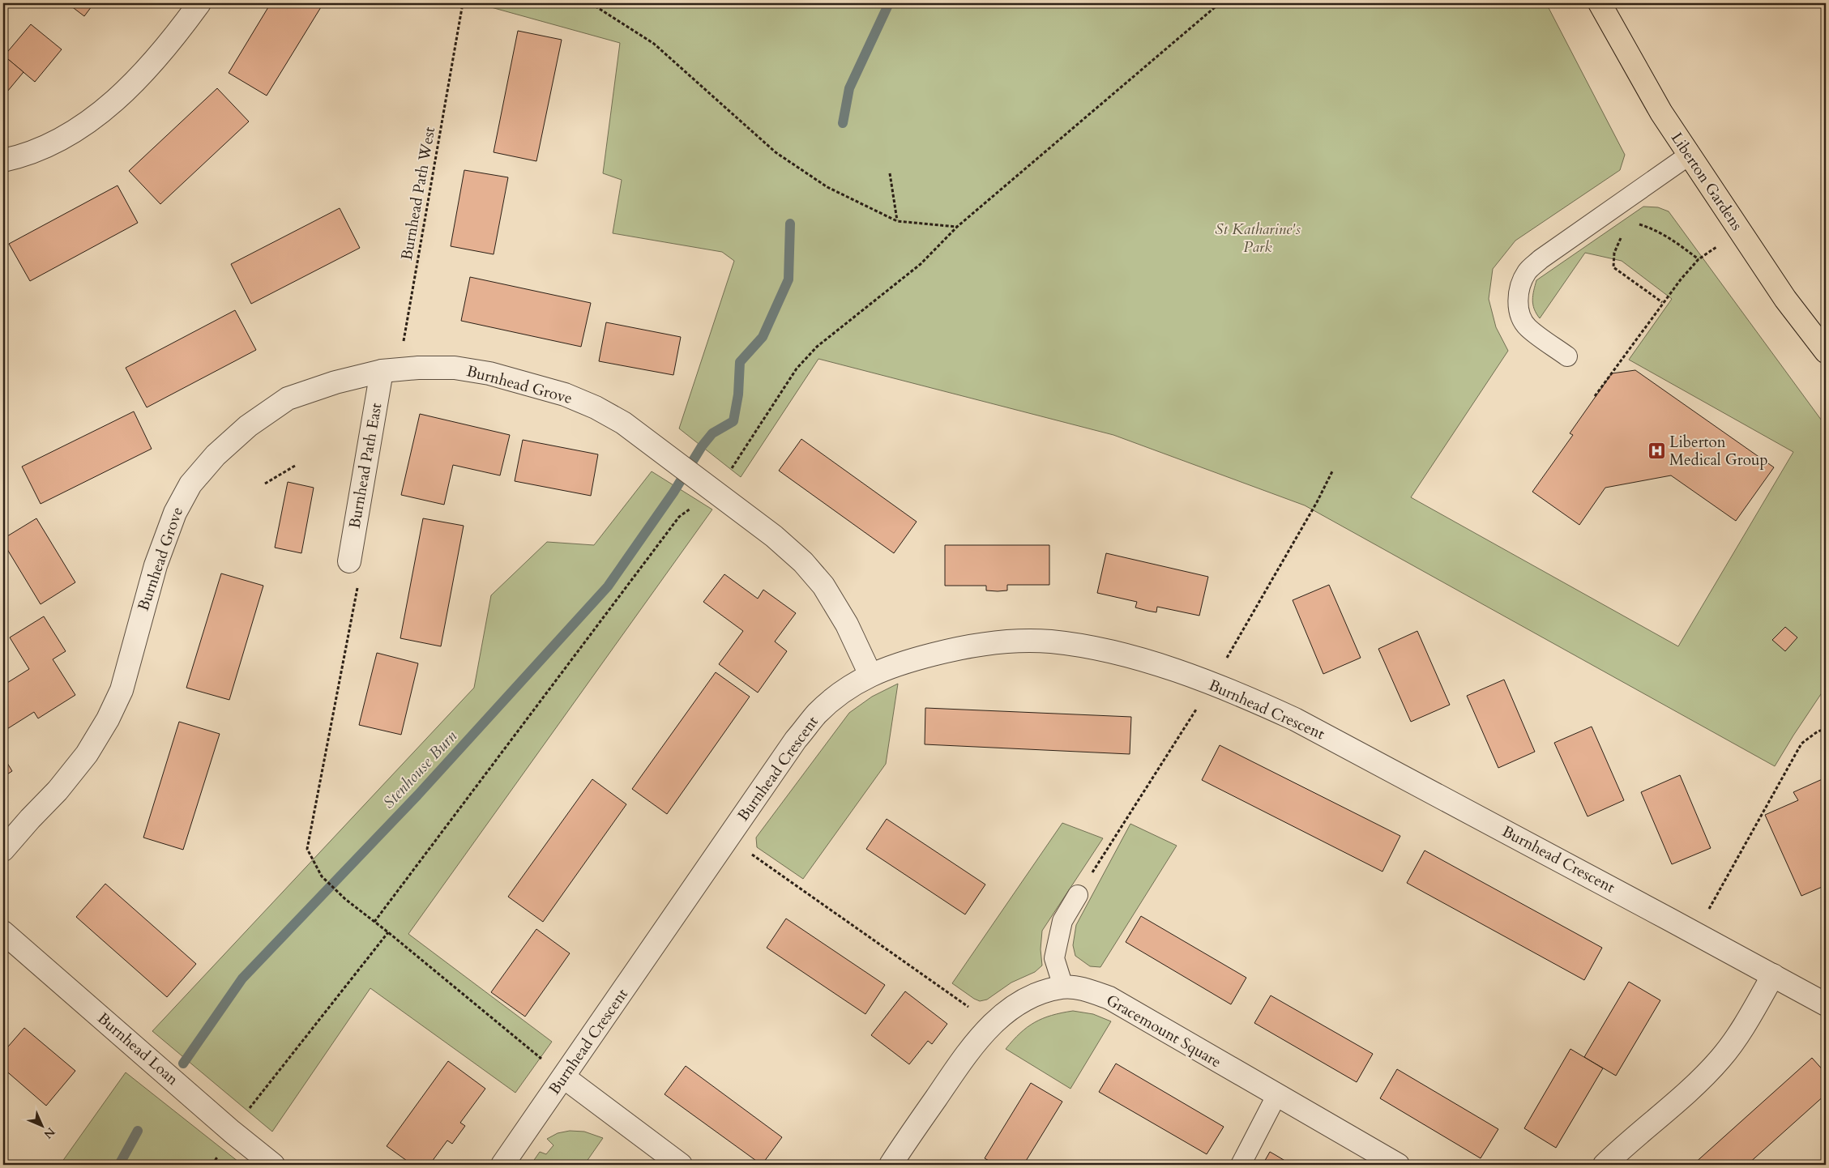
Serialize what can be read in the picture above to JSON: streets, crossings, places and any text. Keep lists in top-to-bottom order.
{
  "streets": {
    "main road": ["Liberton Gardens"],
    "street": [
      "Burnhead Grove",
      "Burnhead Path East",
      "Burnhead Crescent",
      "Gracemount Square",
      "Burnhead Loan"
    ],
    "path": ["Burnhead Path West"]
  },
  "crossings": [
    ["Burnhead Path West", "Burnhead Grove"],
    ["Burnhead Path West", "Burnhead Path East"],
    ["Burnhead Grove", "Burnhead Path East"],
    ["Burnhead Grove", "Burnhead Crescent"]
  ],
  "water": ["Stenhouse Burn"],
  "parks": ["St Katharine's Park"],
  "places": {
    "hospital": ["Liberton Medical Group"]
  },
  "north": "bottom right"
}
